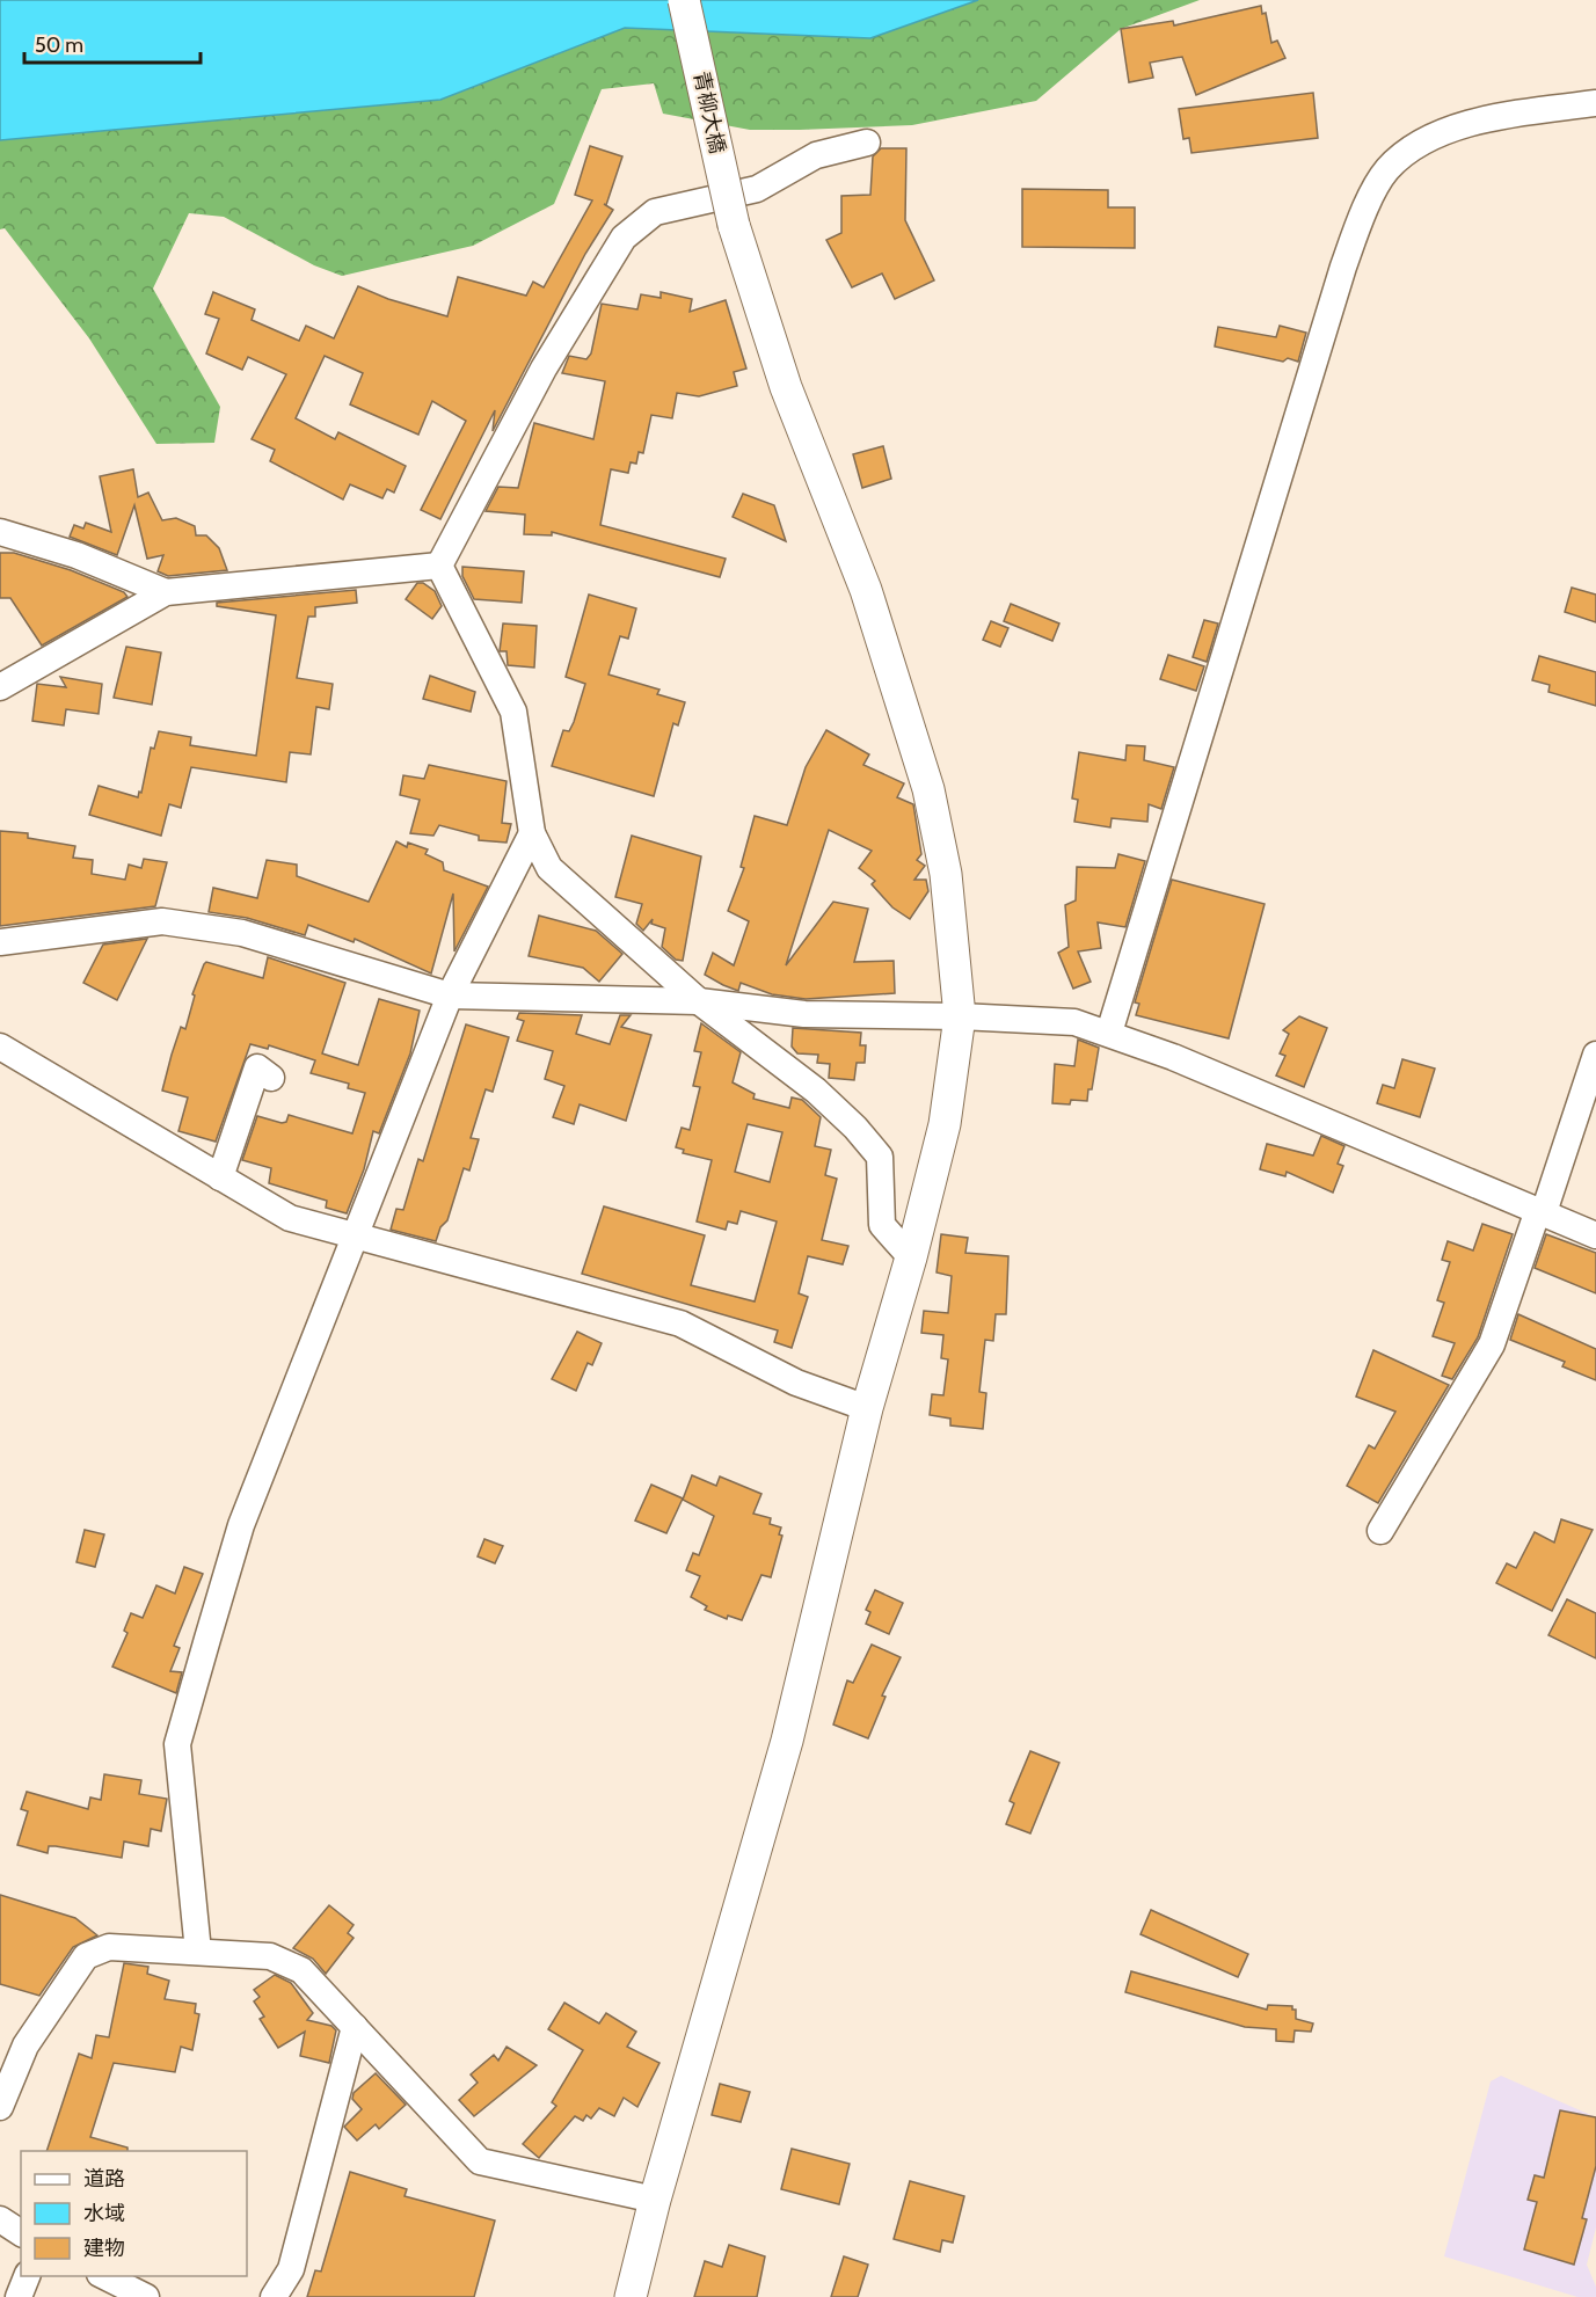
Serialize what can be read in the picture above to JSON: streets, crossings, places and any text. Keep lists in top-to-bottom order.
{
  "streets": {
    "street": ["青柳大橋"]
  },
  "legend": ["道路", "水域", "建物"],
  "scale_bar": "50 m"
}
